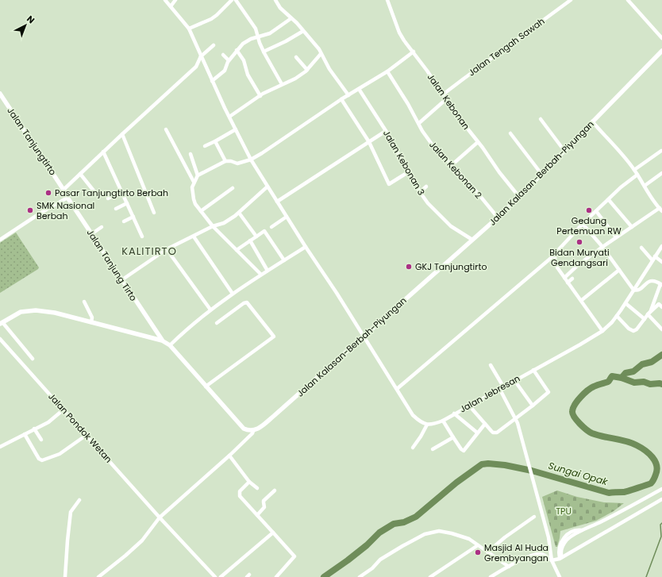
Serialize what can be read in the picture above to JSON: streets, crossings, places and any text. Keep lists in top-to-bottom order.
{
  "streets": {
    "street": [
      "Jalan Tengah Sawah",
      "Jalan Kebonan",
      "Jalan Tanjungtirto",
      "Jalan Kebonan 3",
      "Jalan Kebonan 2",
      "Jalan Kalasan-Berbah-Piyungan",
      "Jalan Tanjung Tirto",
      "Jalan Jebresan",
      "Jalan Pondok Wetan"
    ]
  },
  "crossings": [
    ["Jalan Tengah Sawah", "Jalan Kebonan"],
    ["Jalan Kebonan", "Jalan Kalasan-Berbah-Piyungan"],
    ["Jalan Tanjungtirto", "Jalan Tanjung Tirto"],
    ["Jalan Kebonan 3", "Jalan Kalasan-Berbah-Piyungan"],
    ["Jalan Kebonan 2", "Jalan Kalasan-Berbah-Piyungan"]
  ],
  "districts": ["KALITIRTO"],
  "water": ["Sungai Opak"],
  "parks": ["TPU"],
  "places": [
    "Pasar Tanjungtirto Berbah",
    "SMK Nasional Berbah",
    "Gedung Pertemuan RW",
    "Bidan Muryati Gendangsari",
    "GKJ Tanjungtirto",
    "Masjid Al Huda Grembyangan"
  ],
  "north": "top right"
}
